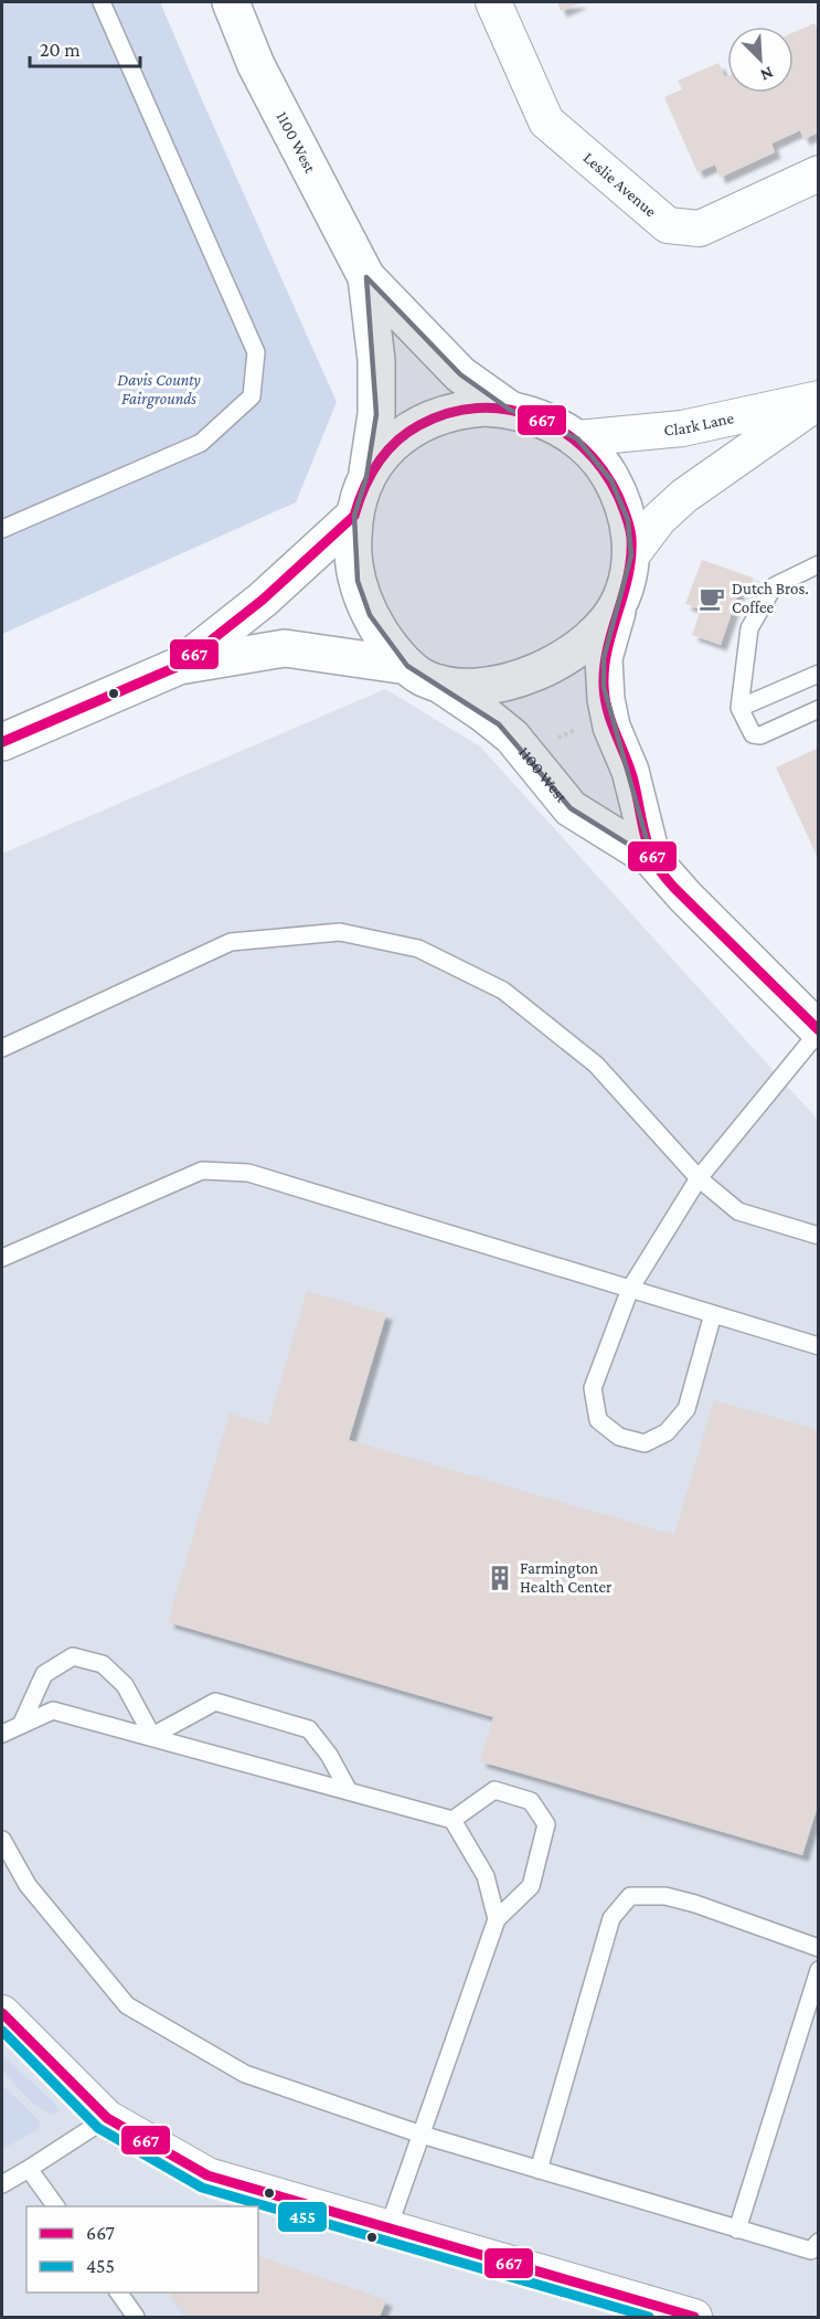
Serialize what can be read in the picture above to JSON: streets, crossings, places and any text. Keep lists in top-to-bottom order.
{
  "streets": {
    "main road": ["1100 West"],
    "street": ["Leslie Avenue", "Clark Lane"]
  },
  "crossings": [
    ["1100 West", "Clark Lane"]
  ],
  "parks": ["Davis County Fairgrounds"],
  "places": {
    "cafe": ["Dutch Bros. Coffee"],
    "building": ["Farmington Health Center"]
  },
  "lines": ["transit line 667", "transit line 455"],
  "legend": ["667", "455"],
  "scale_bar": "20 m",
  "north": "bottom right"
}
